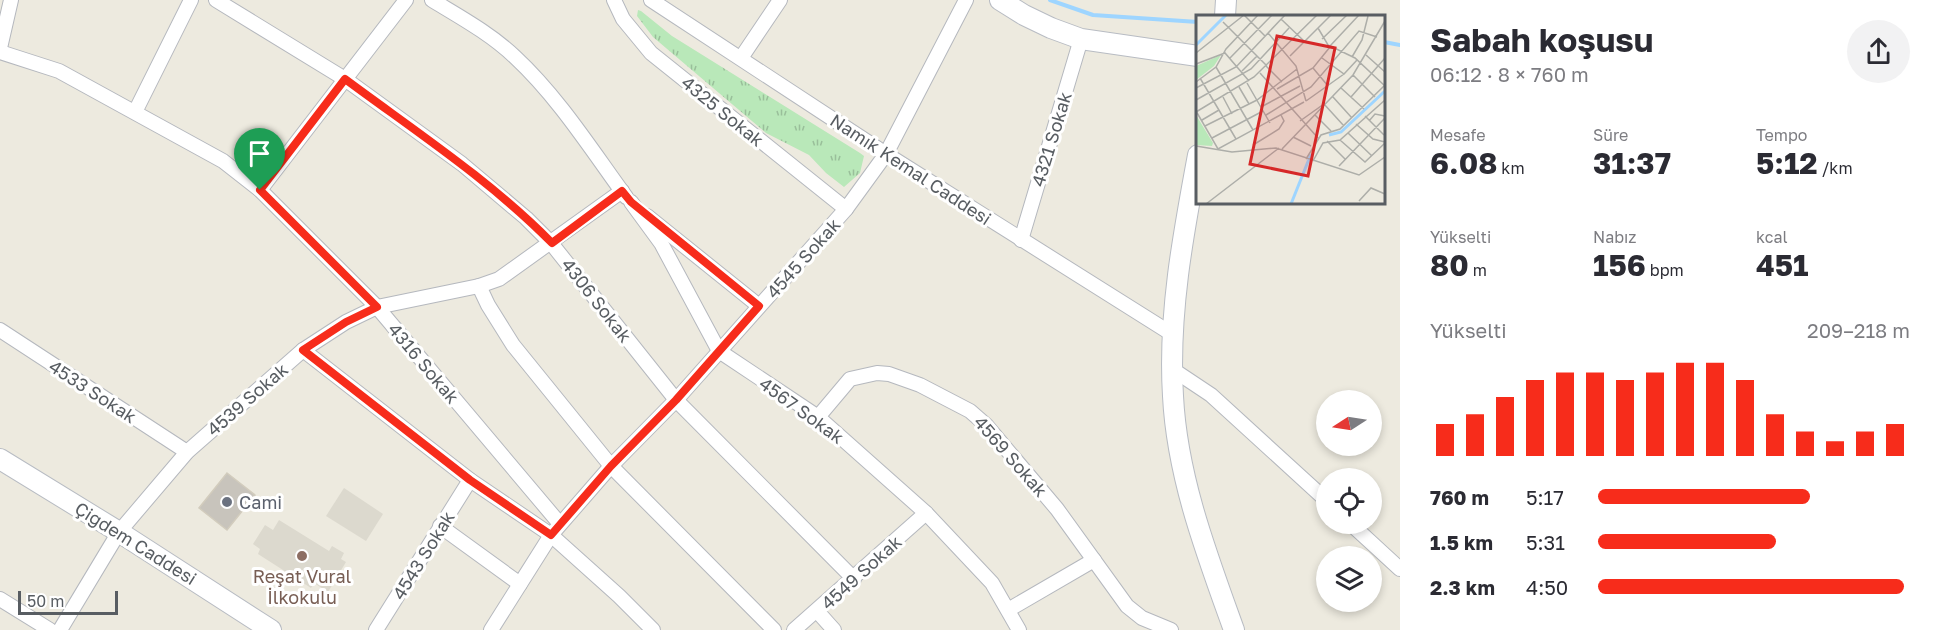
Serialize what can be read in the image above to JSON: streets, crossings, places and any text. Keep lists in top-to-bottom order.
{
  "streets": {
    "street": [
      "4325 Sokak",
      "4321 Sokak",
      "Namık Kemal Caddesi",
      "4545 Sokak",
      "4306 Sokak",
      "4316 Sokak",
      "4533 Sokak",
      "4539 Sokak",
      "4567 Sokak",
      "4569 Sokak",
      "Çiğdem Caddesi",
      "4543 Sokak",
      "4549 Sokak"
    ]
  },
  "crossings": [
    ["4325 Sokak", "4545 Sokak"],
    ["4321 Sokak", "Namık Kemal Caddesi"],
    ["Namık Kemal Caddesi", "4545 Sokak"],
    ["4545 Sokak", "4306 Sokak"],
    ["4545 Sokak", "4316 Sokak"],
    ["4545 Sokak", "4567 Sokak"],
    ["4306 Sokak", "4539 Sokak"],
    ["4306 Sokak", "4549 Sokak"],
    ["4316 Sokak", "4539 Sokak"],
    ["4533 Sokak", "4539 Sokak"],
    ["4539 Sokak", "4567 Sokak"],
    ["4539 Sokak", "Çiğdem Caddesi"],
    ["4567 Sokak", "4569 Sokak"],
    ["4567 Sokak", "4549 Sokak"]
  ],
  "places": ["Cami", "Reşat Vural İlkokulu"],
  "scale_bar": "50 m",
  "north": "left",
  "page": {
    "heading": ["Sabah koşusu", "06:12 · 8 × 760 m"],
    "stats": [
      ["Mesafe", "6.08 km"],
      ["Süre", "31:37"],
      ["Tempo", "5:12 /km"],
      ["Yükselti", "80 m"],
      ["Nabız", "156 bpm"],
      ["kcal", "451"]
    ],
    "chart": ["Yükselti", "209–218 m"],
    "list": [
      {
        "name": "760 m",
        "note": "5:17"
      },
      {
        "name": "1.5 km",
        "note": "5:31"
      },
      {
        "name": "2.3 km",
        "note": "4:50"
      }
    ],
    "scale": "50 m"
  }
}
